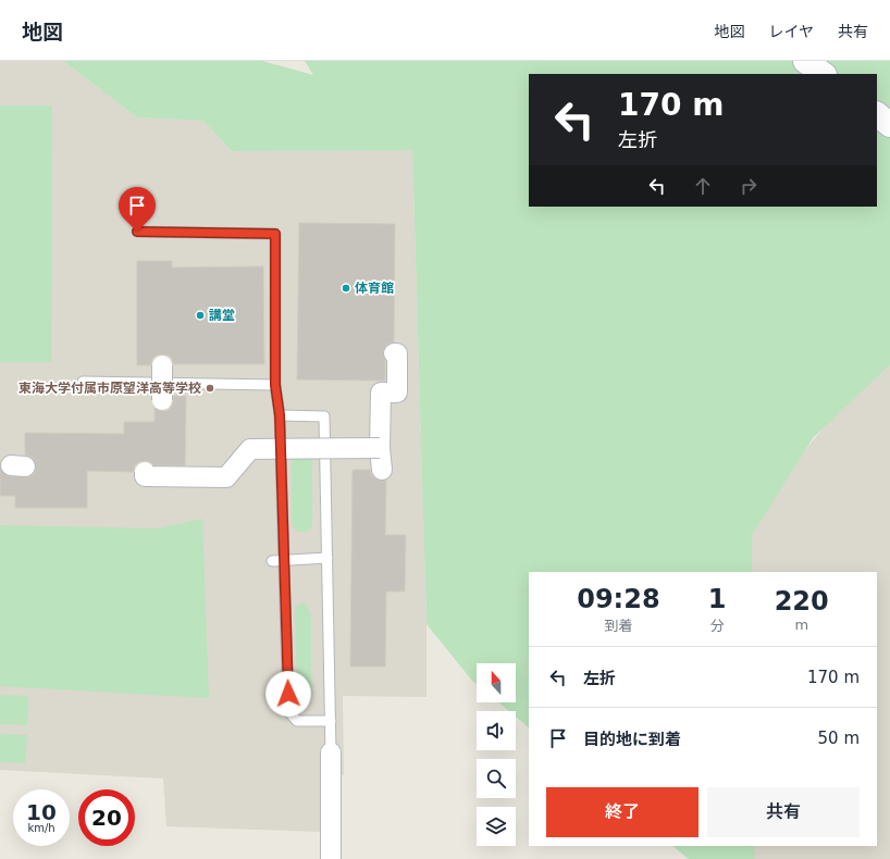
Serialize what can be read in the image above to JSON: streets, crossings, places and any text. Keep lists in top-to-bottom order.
{
  "places": ["体育館", "講堂", "東海大学付属市原望洋高等学校"],
  "north": "top",
  "page": {
    "header": "地図",
    "nav": ["地図", "レイヤ", "共有"],
    "turn": ["170 m", "左折"],
    "eta": [
      "09:28",
      "到着",
      "1",
      "分",
      "220",
      "m"
    ],
    "list": [
      {
        "name": "左折",
        "value": "170 m"
      },
      {
        "name": "目的地に到着",
        "value": "50 m"
      }
    ],
    "buttons": ["終了", "共有"],
    "speed": "10 km/h",
    "limit": "20"
  }
}
